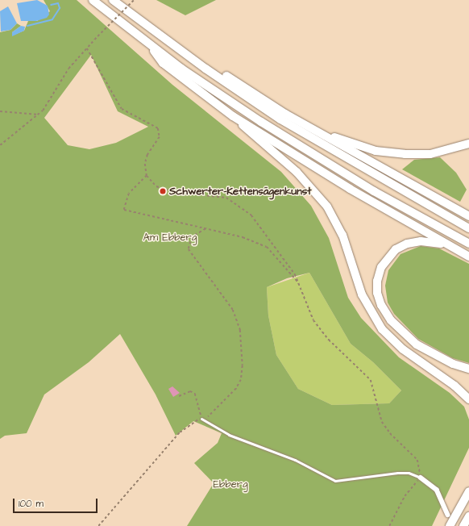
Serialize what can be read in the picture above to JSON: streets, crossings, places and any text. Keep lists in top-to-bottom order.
{
  "parks": ["Am Ebberg", "Ebberg"],
  "places": ["Schwerter-Kettensägenkunst"],
  "scale_bar": "100 m"
}
